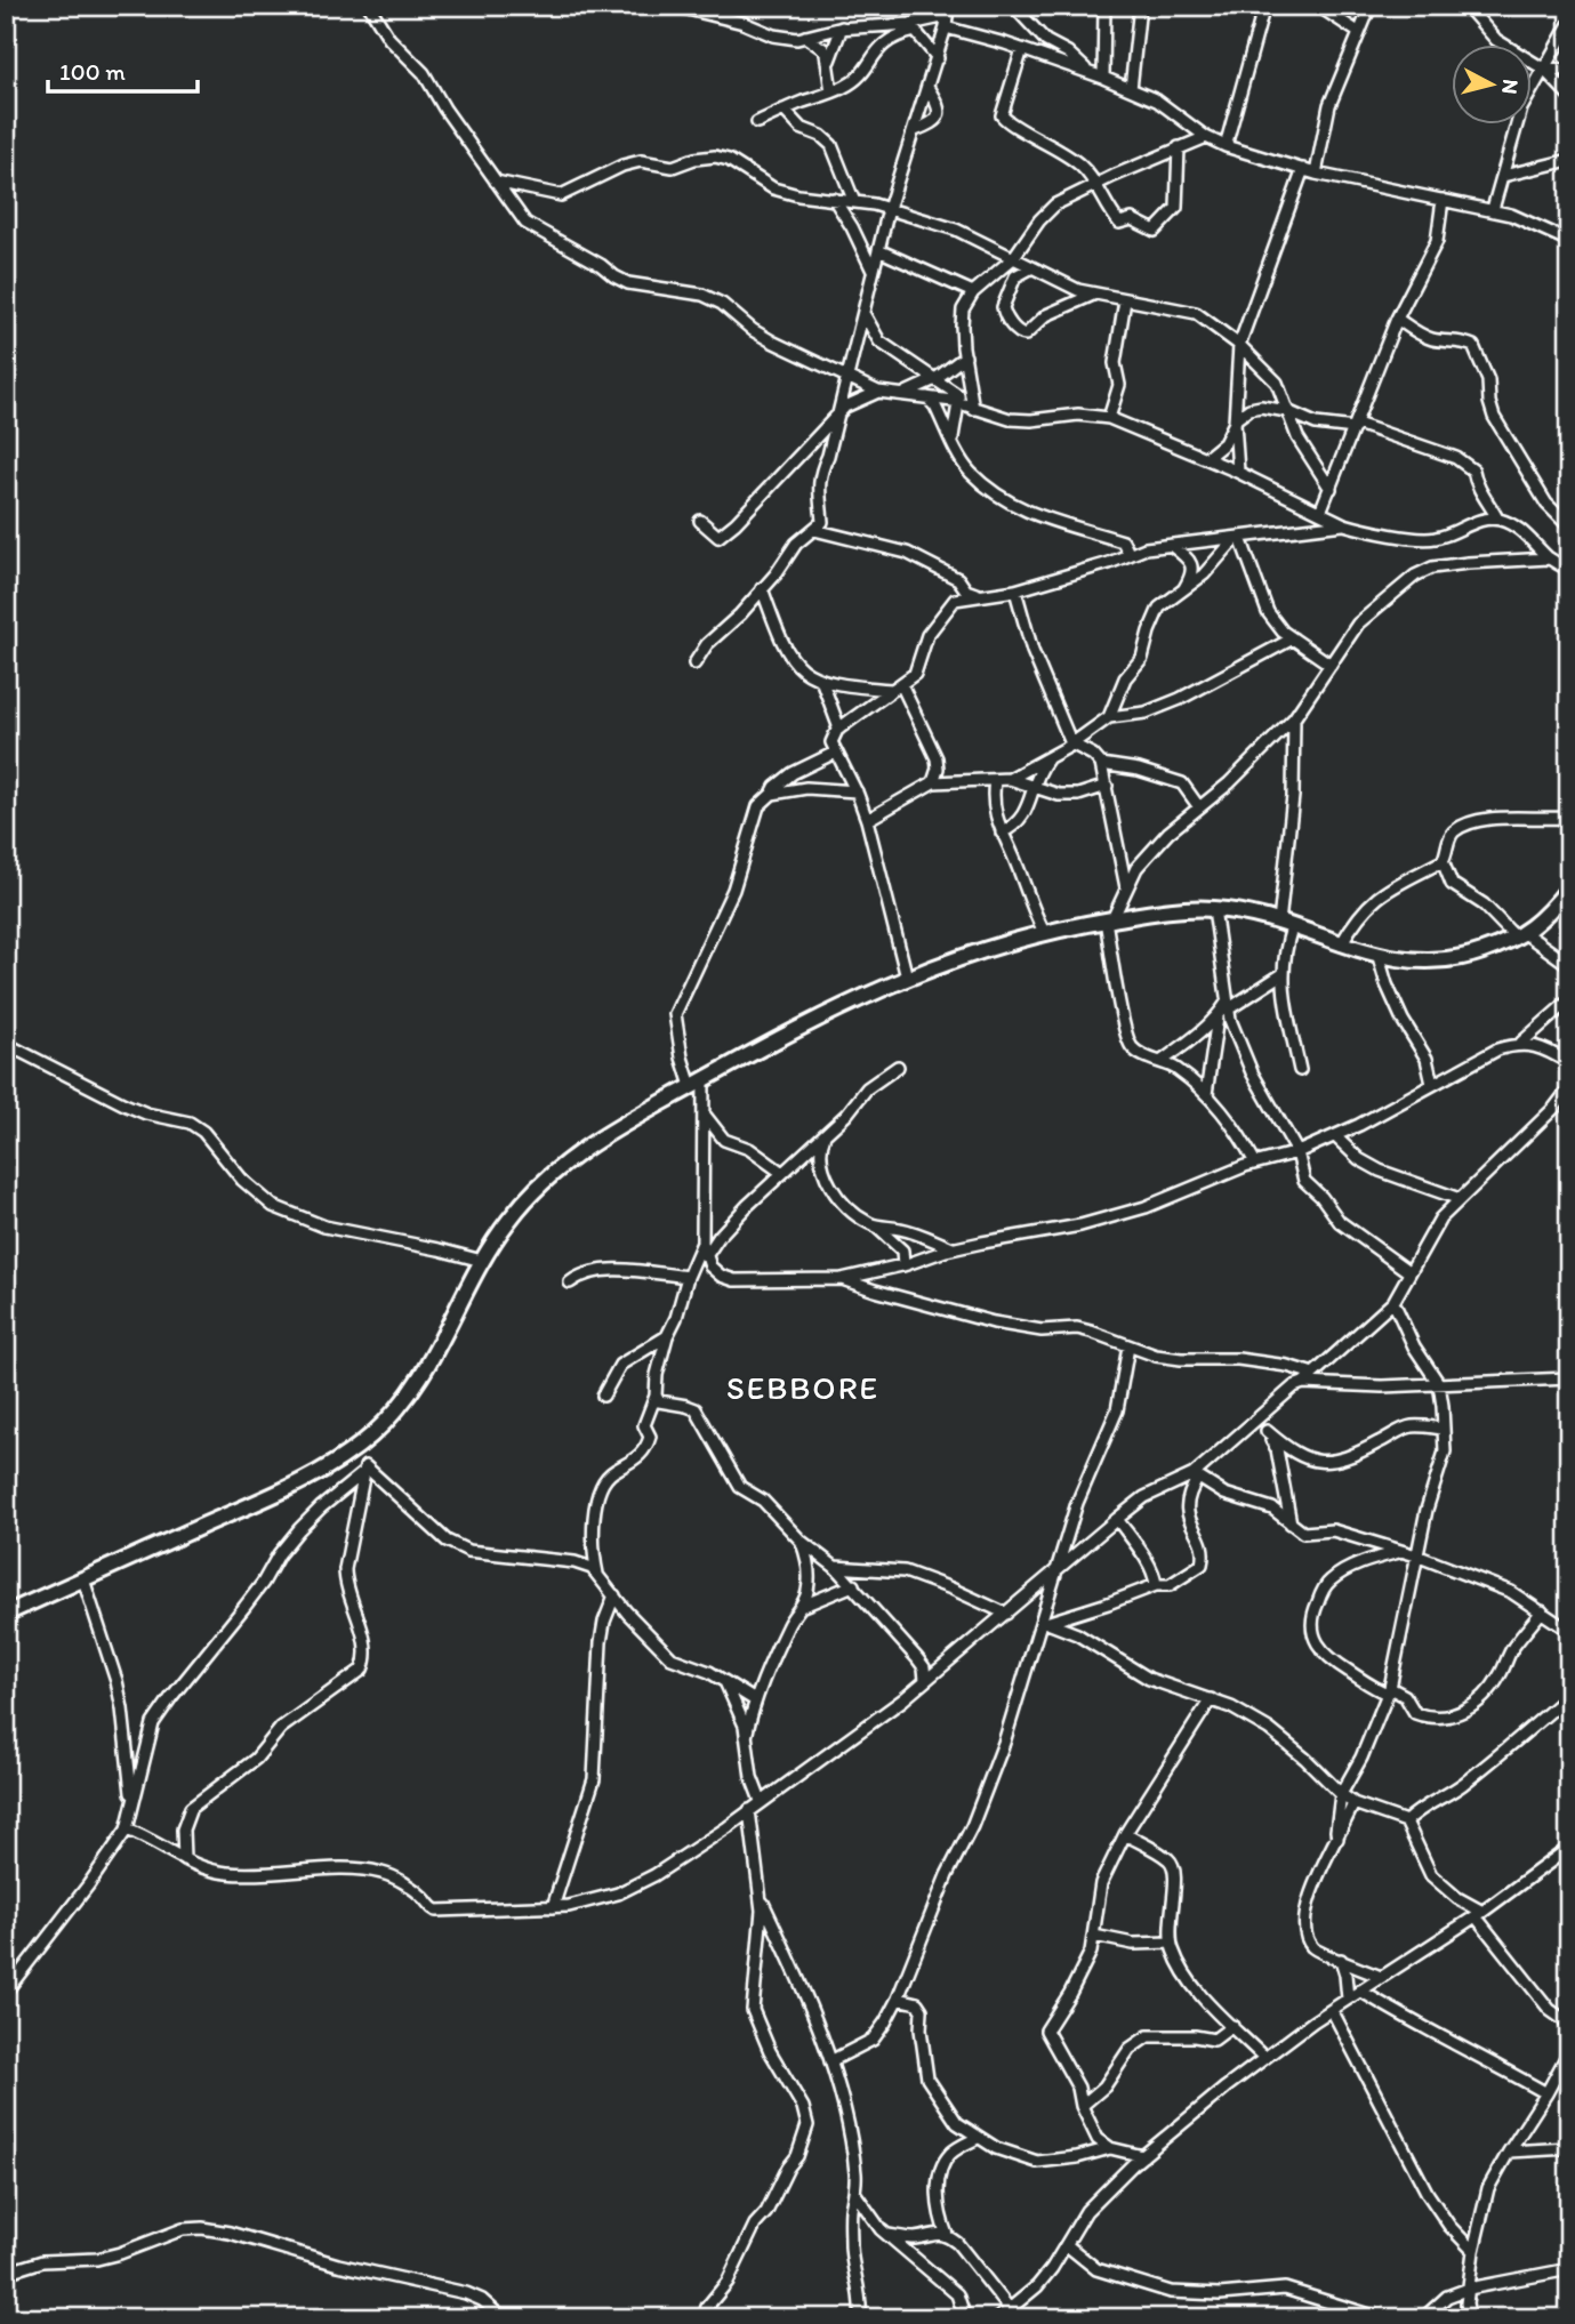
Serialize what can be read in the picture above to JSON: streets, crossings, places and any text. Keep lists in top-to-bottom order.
{
  "districts": ["SEBBORE"],
  "scale_bar": "100 m",
  "north": "right"
}
